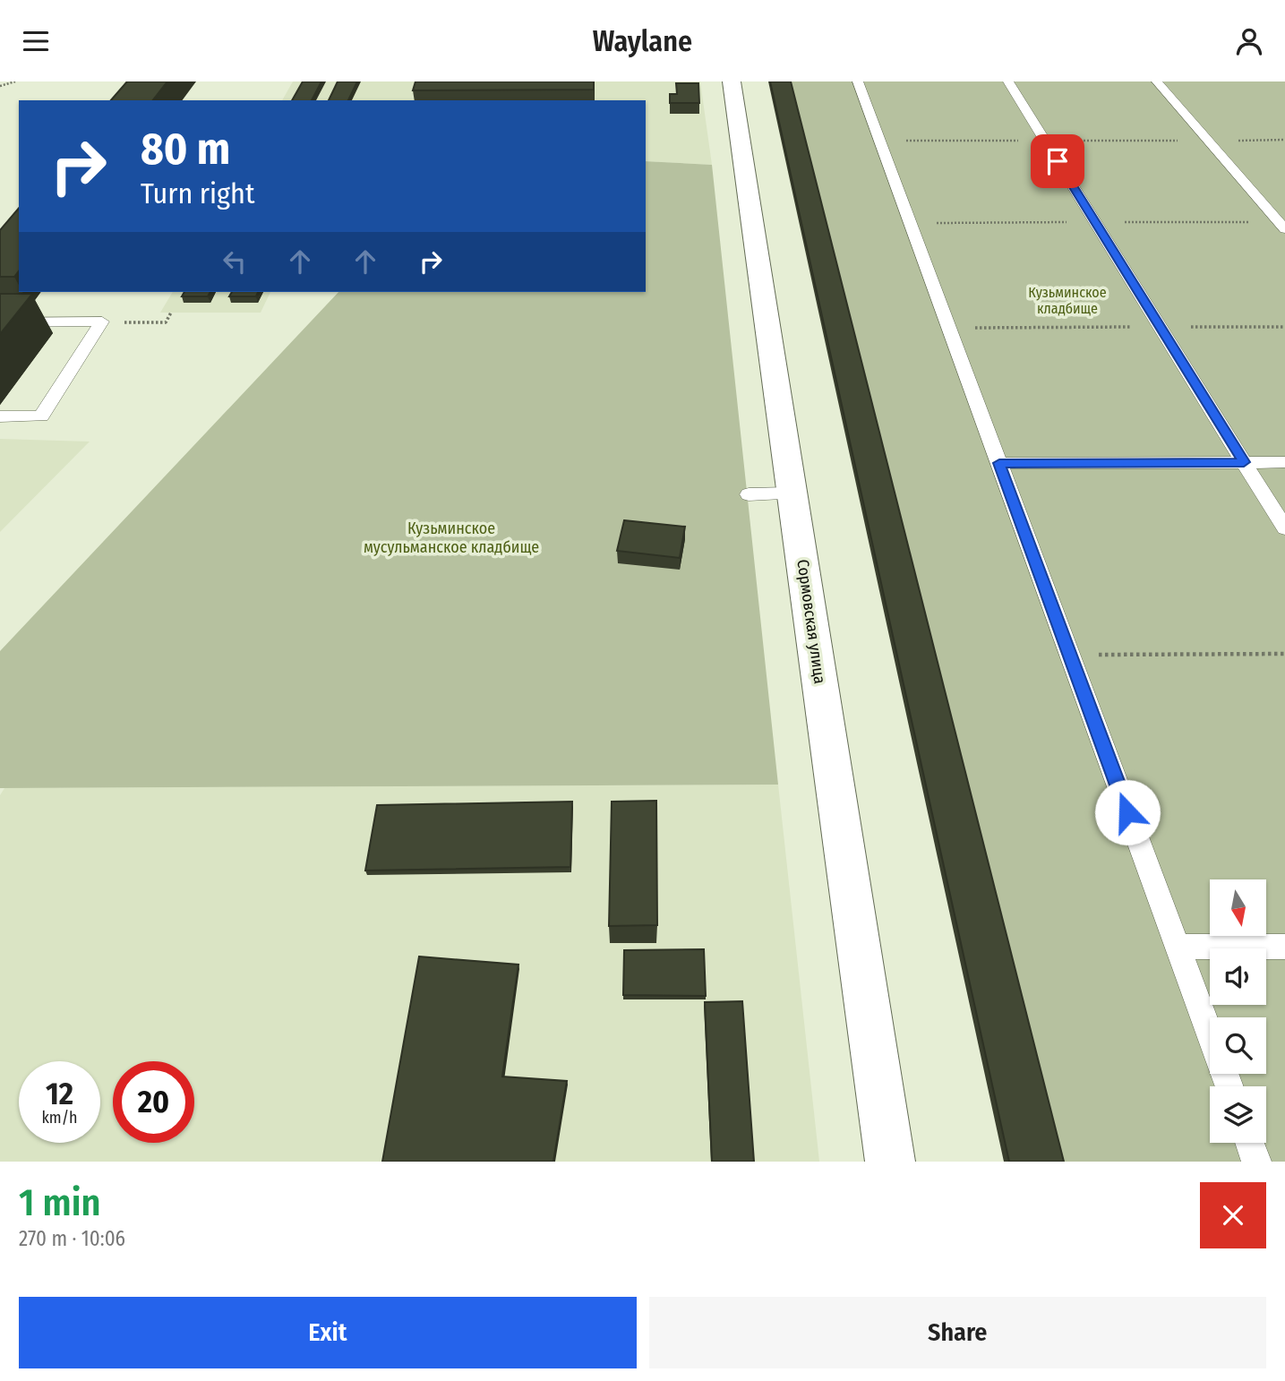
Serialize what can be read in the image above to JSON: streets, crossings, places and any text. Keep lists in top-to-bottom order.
{
  "streets": {
    "street": ["Сормовская улица"]
  },
  "parks": ["Кузьминское кладбище", "Кузьминское мусульманское кладбище"],
  "north": "bottom",
  "page": {
    "header": "Waylane",
    "turn": ["80 m", "Turn right"],
    "speed": "12 km/h",
    "limit": "20",
    "heading": ["1 min", "270 m · 10:06"],
    "buttons": ["Exit", "Share"]
  }
}
